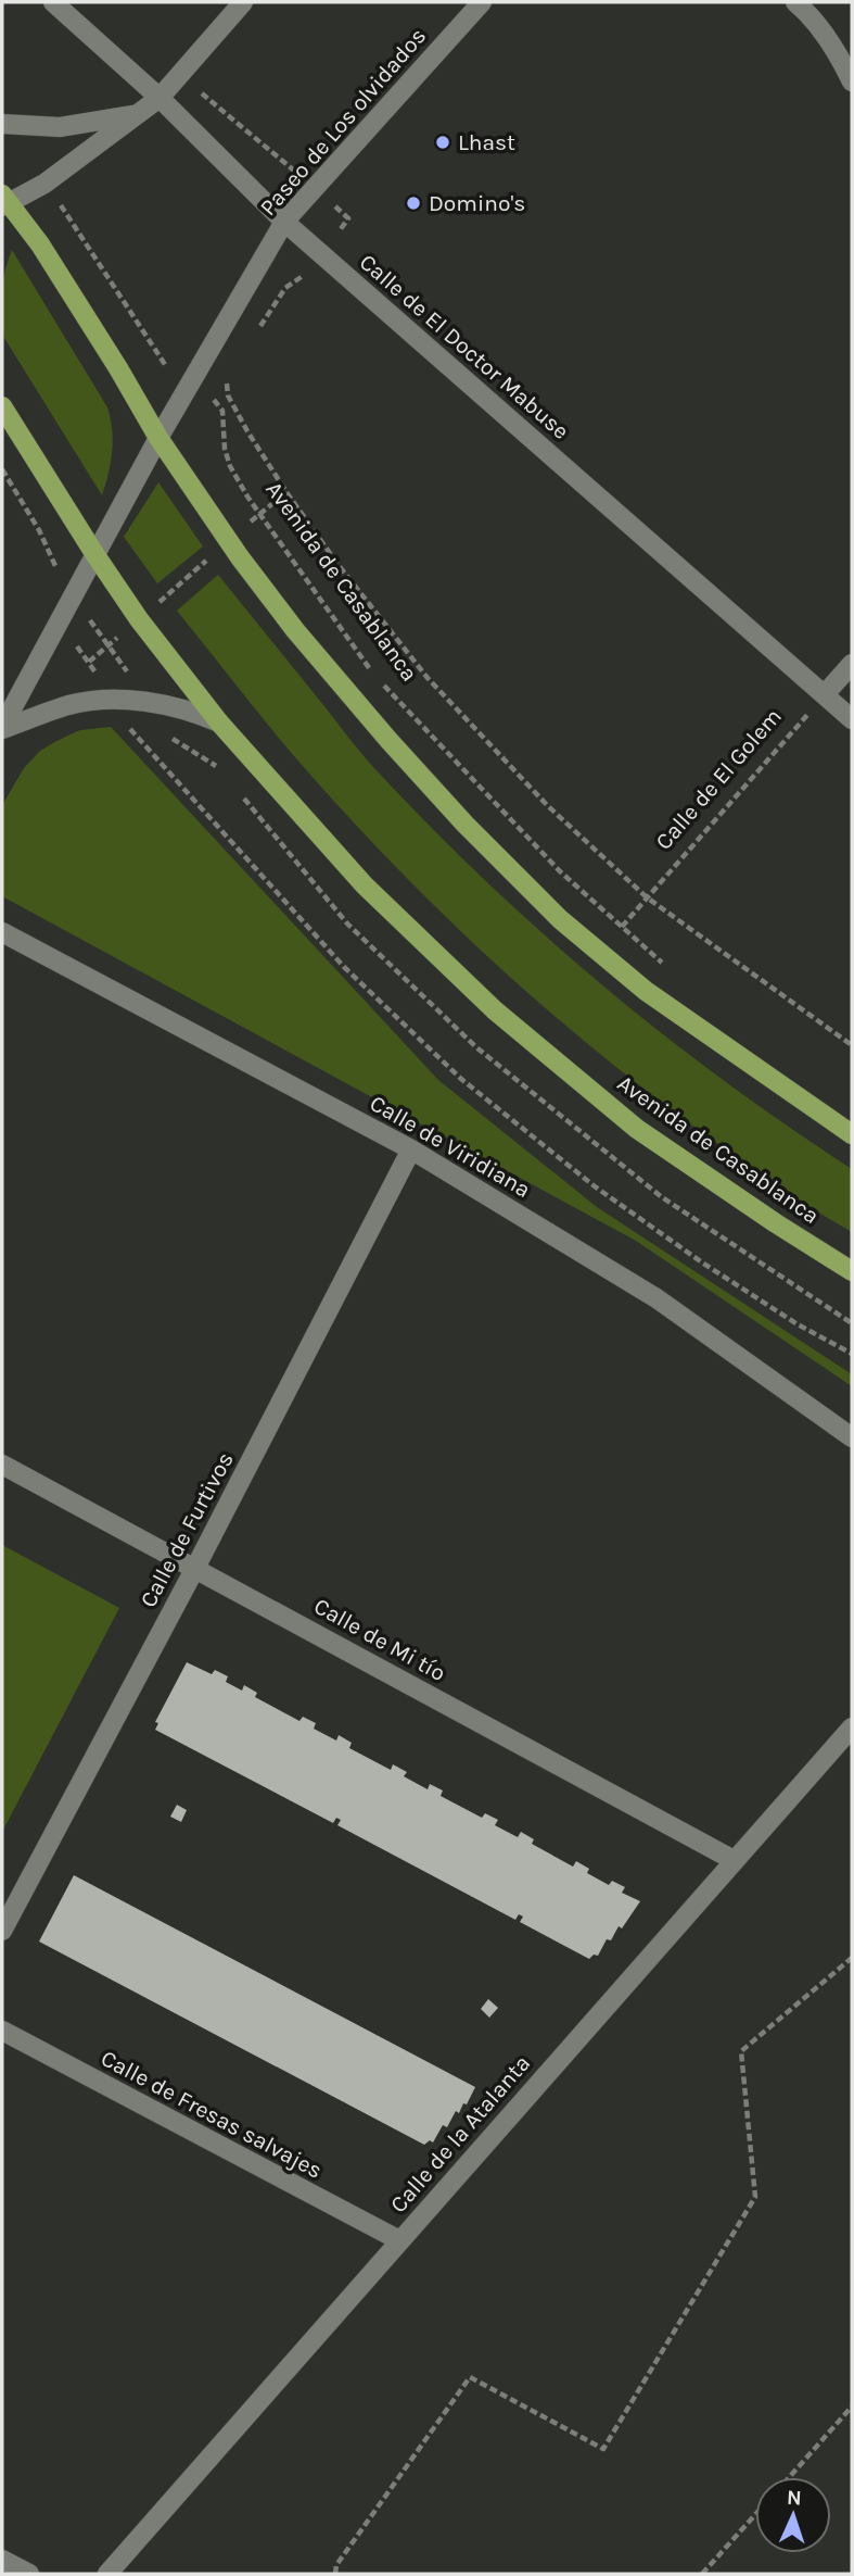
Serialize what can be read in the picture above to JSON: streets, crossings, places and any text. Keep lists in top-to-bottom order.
{
  "streets": {
    "main road": ["Avenida de Casablanca"],
    "street": [
      "Paseo de Los olvidados",
      "Calle de El Doctor Mabuse",
      "Calle de Viridiana",
      "Calle de Furtivos",
      "Calle de Mi tío",
      "Calle de Fresas salvajes",
      "Calle de la Atalanta"
    ],
    "path": ["Calle de El Golem"]
  },
  "crossings": [
    ["Paseo de Los olvidados", "Calle de El Doctor Mabuse"],
    ["Paseo de Los olvidados", "Avenida de Casablanca"],
    ["Calle de El Doctor Mabuse", "Calle de El Golem"],
    ["Avenida de Casablanca", "Calle de El Golem"],
    ["Calle de Viridiana", "Calle de Furtivos"],
    ["Calle de Furtivos", "Calle de Mi tío"],
    ["Calle de Mi tío", "Calle de la Atalanta"],
    ["Calle de Fresas salvajes", "Calle de la Atalanta"]
  ],
  "places": ["Lhast", "Domino's"],
  "north": "top"
}
